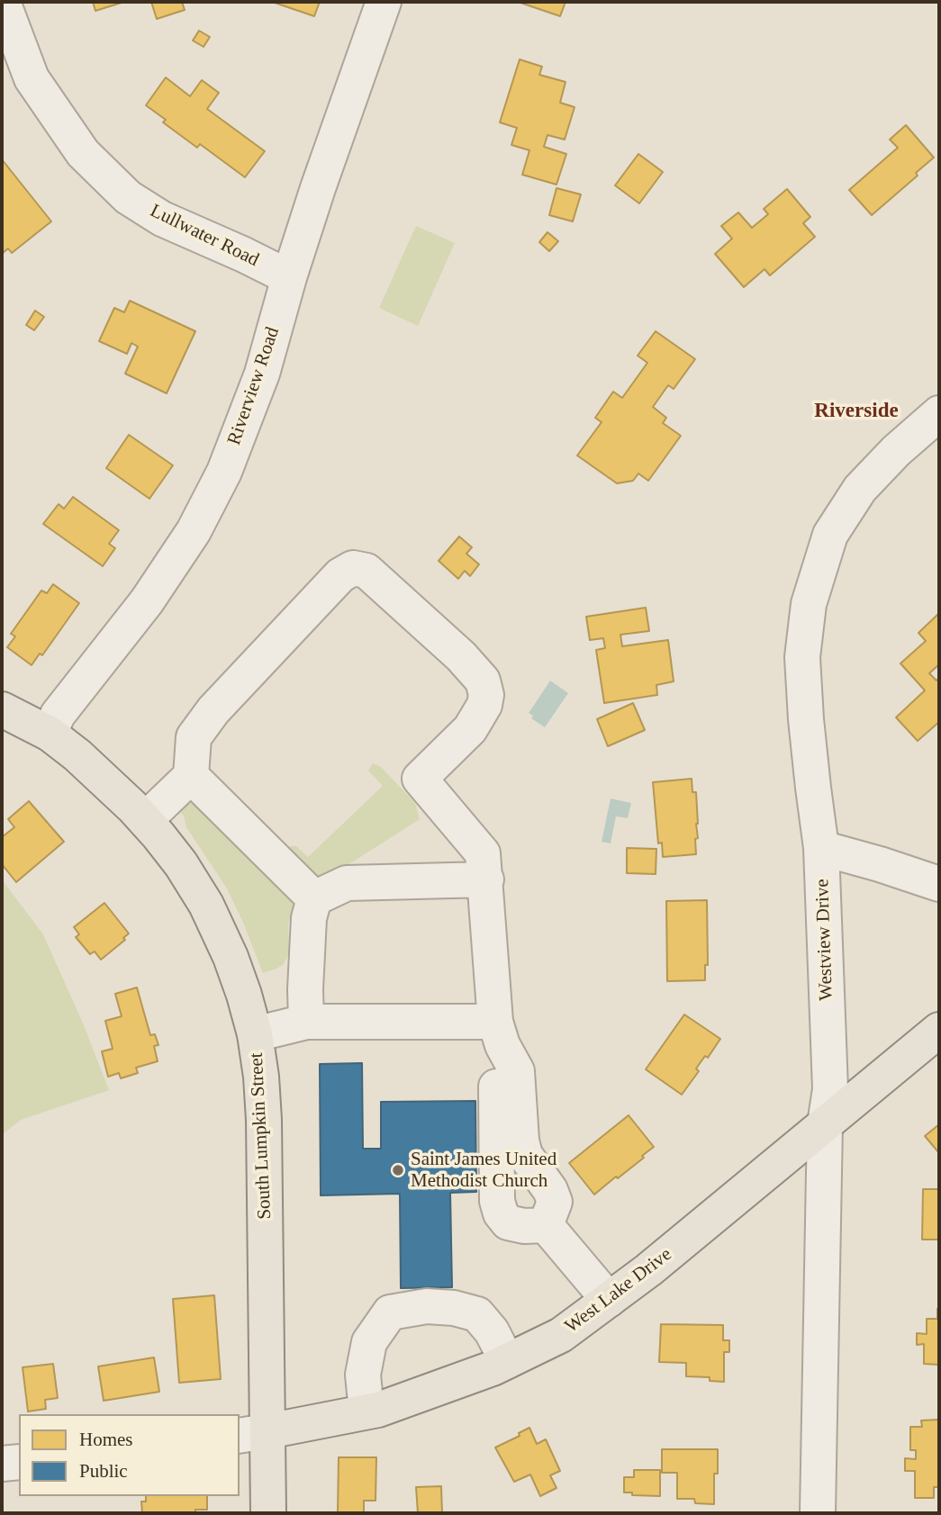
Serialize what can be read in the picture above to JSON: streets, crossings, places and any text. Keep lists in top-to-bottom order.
{
  "streets": {
    "main road": ["South Lumpkin Street", "West Lake Drive"],
    "street": ["Lullwater Road", "Riverview Road", "Westview Drive"]
  },
  "crossings": [
    ["Lullwater Road", "Riverview Road"],
    ["Riverview Road", "South Lumpkin Street"],
    ["Westview Drive", "West Lake Drive"],
    ["South Lumpkin Street", "West Lake Drive"]
  ],
  "districts": ["Riverside"],
  "places": ["Saint James United Methodist Church"],
  "legend": ["Homes", "Public"]
}
